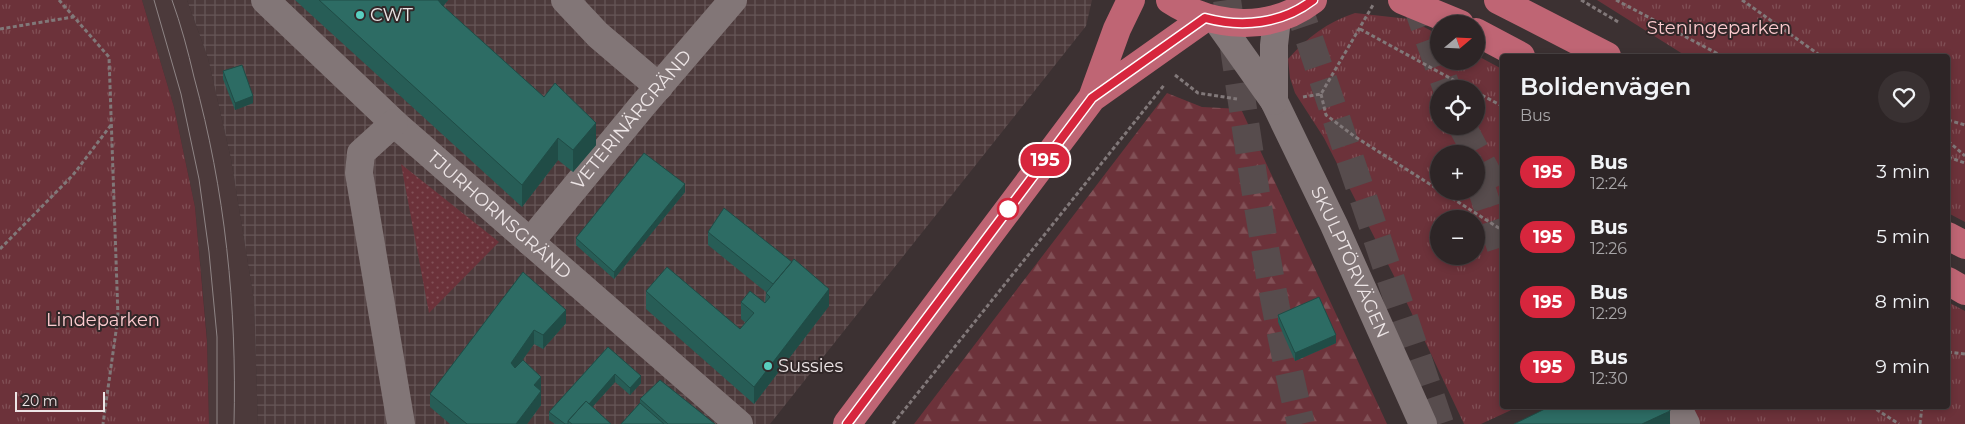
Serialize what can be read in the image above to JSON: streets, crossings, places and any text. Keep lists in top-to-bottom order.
{
  "streets": {
    "street": ["VETERINÄRGRÄND", "TJURHORNSGRÄND", "SKULPTÖRVÄGEN"]
  },
  "crossings": [
    ["VETERINÄRGRÄND", "TJURHORNSGRÄND"]
  ],
  "parks": ["Steningeparken", "Lindeparken"],
  "places": ["CWT", "Sussies"],
  "lines": ["bus line 195"],
  "scale_bar": "20 m",
  "north": "right",
  "page": {
    "on_map": "195",
    "map_buttons": ["+", "−"],
    "heading": ["Bolidenvägen", "Bus"],
    "list": [
      {
        "mark": "195",
        "name": "Bus",
        "note": "12:24",
        "value": "3 min"
      },
      {
        "mark": "195",
        "name": "Bus",
        "note": "12:26",
        "value": "5 min"
      },
      {
        "mark": "195",
        "name": "Bus",
        "note": "12:29",
        "value": "8 min"
      },
      {
        "mark": "195",
        "name": "Bus",
        "note": "12:30",
        "value": "9 min"
      }
    ],
    "scale": "20 m"
  }
}
